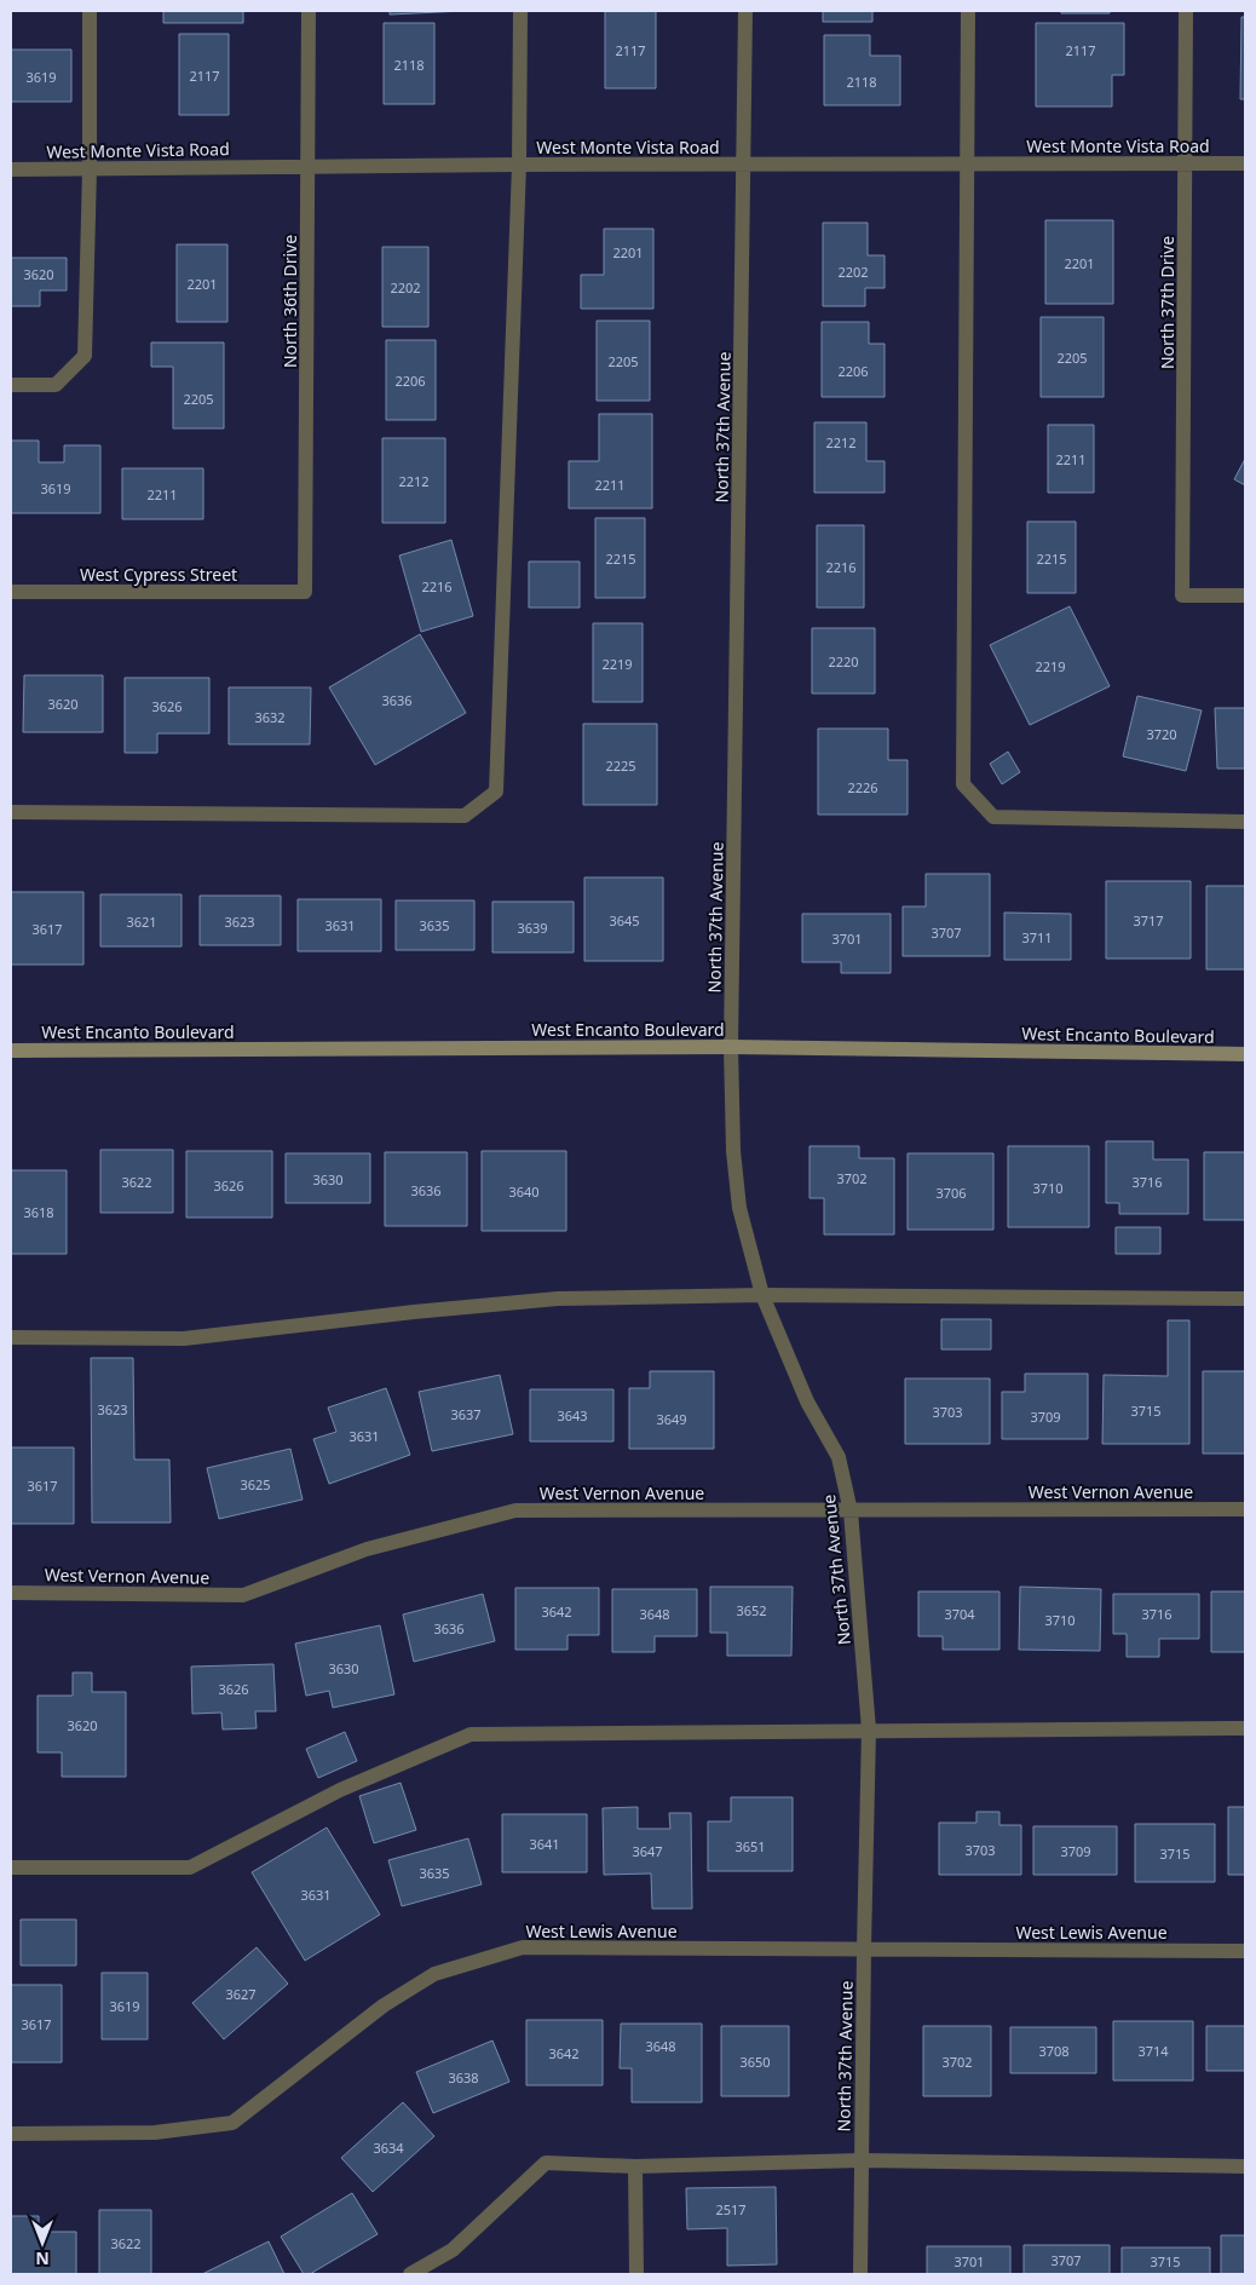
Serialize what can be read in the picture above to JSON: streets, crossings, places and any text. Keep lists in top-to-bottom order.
{
  "streets": {
    "street": [
      "West Monte Vista Road",
      "North 36th Drive",
      "North 37th Drive",
      "North 37th Avenue",
      "West Cypress Street",
      "West Encanto Boulevard",
      "West Vernon Avenue",
      "West Lewis Avenue"
    ]
  },
  "crossings": [
    ["West Monte Vista Road", "North 36th Drive"],
    ["West Monte Vista Road", "North 37th Drive"],
    ["West Monte Vista Road", "North 37th Avenue"],
    ["North 36th Drive", "West Cypress Street"],
    ["North 37th Avenue", "West Encanto Boulevard"],
    ["North 37th Avenue", "West Vernon Avenue"],
    ["North 37th Avenue", "West Lewis Avenue"]
  ],
  "house_numbers": [
    "2117",
    "2117",
    "2118",
    "2117",
    "3619",
    "2118",
    "2201",
    "2201",
    "2202",
    "3620",
    "2201",
    "2202",
    "2205",
    "2205",
    "2206",
    "2206",
    "2205",
    "2212",
    "2211",
    "2212",
    "2211",
    "3619",
    "2211",
    "2215",
    "2215",
    "2216",
    "2216",
    "2220",
    "2219",
    "2219",
    "3636",
    "3620",
    "3626",
    "3632",
    "3720",
    "2225",
    "2226",
    "3645",
    "3717",
    "3621",
    "3623",
    "3631",
    "3635",
    "3639",
    "3617",
    "3707",
    "3711",
    "3701",
    "3702",
    "3630",
    "3622",
    "3716",
    "3626",
    "3710",
    "3636",
    "3640",
    "3706",
    "3618",
    "3623",
    "3715",
    "3703",
    "3637",
    "3643",
    "3709",
    "3649",
    "3631",
    "3625",
    "3617",
    "3652",
    "3642",
    "3648",
    "3704",
    "3716",
    "3710",
    "3636",
    "3630",
    "3626",
    "3620",
    "3641",
    "3651",
    "3703",
    "3647",
    "3709",
    "3715",
    "3635",
    "3631",
    "3627",
    "3619",
    "3617",
    "3648",
    "3708",
    "3714",
    "3642",
    "3650",
    "3702",
    "3638",
    "3634",
    "2517",
    "3622",
    "3707",
    "3701",
    "3715"
  ],
  "north": "bottom"
}
